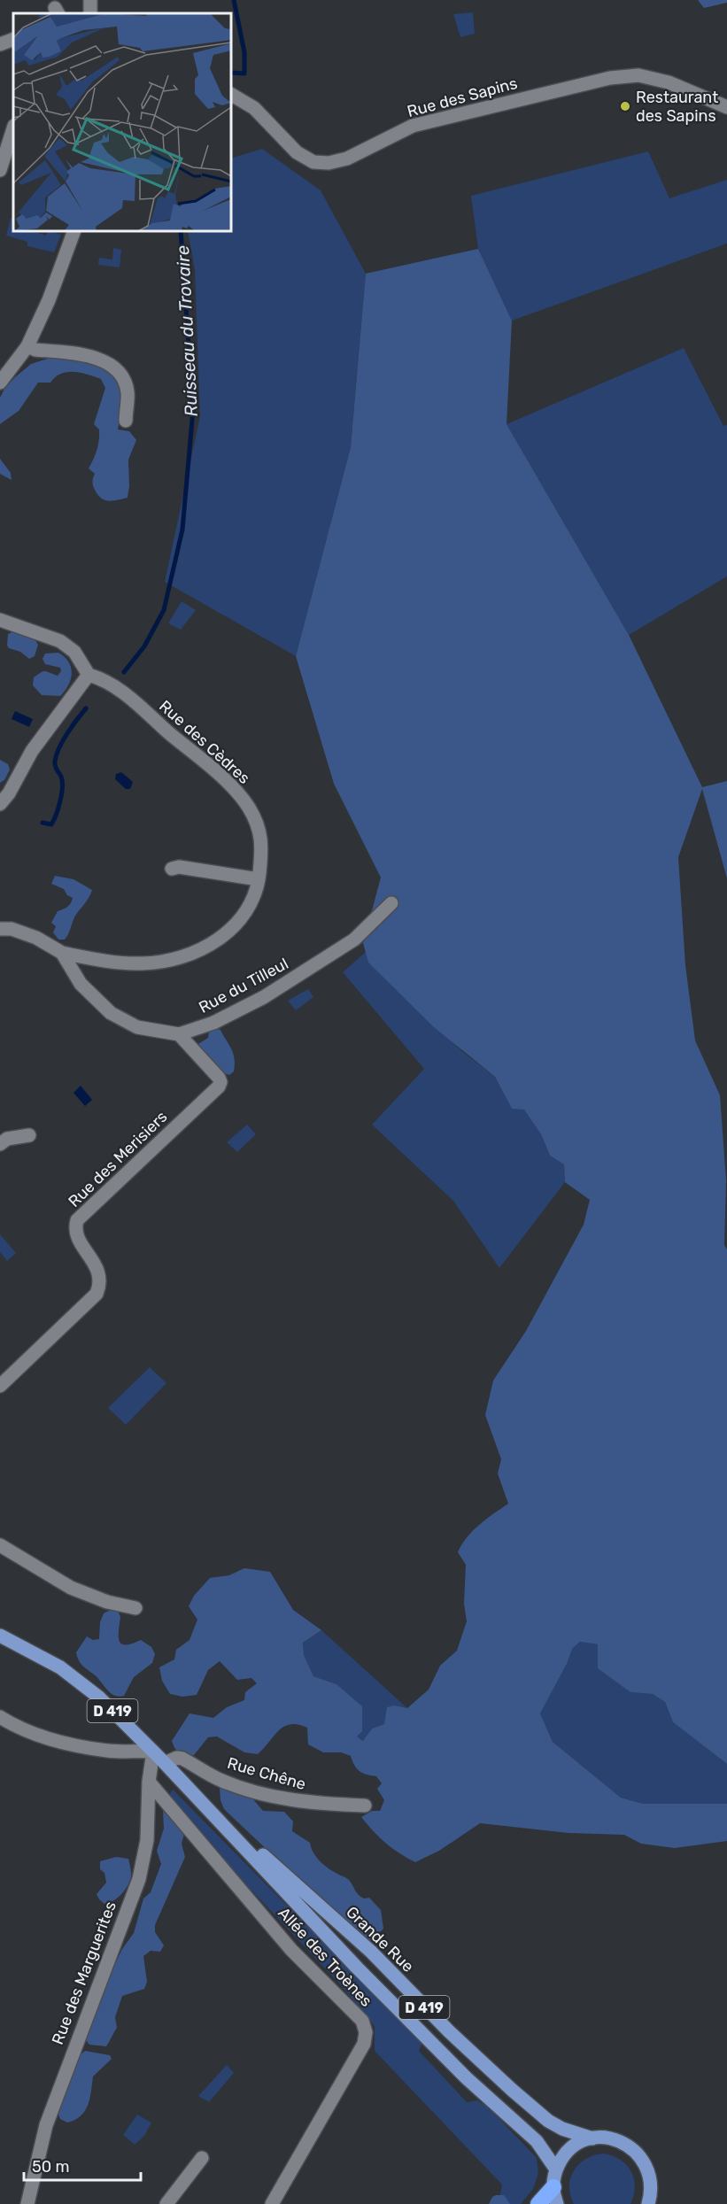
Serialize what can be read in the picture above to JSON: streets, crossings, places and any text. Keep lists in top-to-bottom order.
{
  "streets": {
    "main road": ["D 419", "Grande Rue"],
    "street": [
      "Rue des Sapins",
      "Rue des Cèdres",
      "Rue du Tilleul",
      "Rue des Merisiers",
      "Rue Chêne",
      "Allée des Troènes",
      "Rue des Marguerites"
    ]
  },
  "crossings": [
    ["Rue des Cèdres", "Rue du Tilleul"],
    ["Rue du Tilleul", "Rue des Merisiers"],
    ["D 419", "Rue Chêne"],
    ["D 419", "Grande Rue"],
    ["D 419", "Rue des Marguerites"],
    ["Allée des Troènes", "Rue des Marguerites"]
  ],
  "water": ["Ruisseau du Trovaire"],
  "places": ["Restaurant des Sapins"],
  "scale_bar": "50 m"
}
